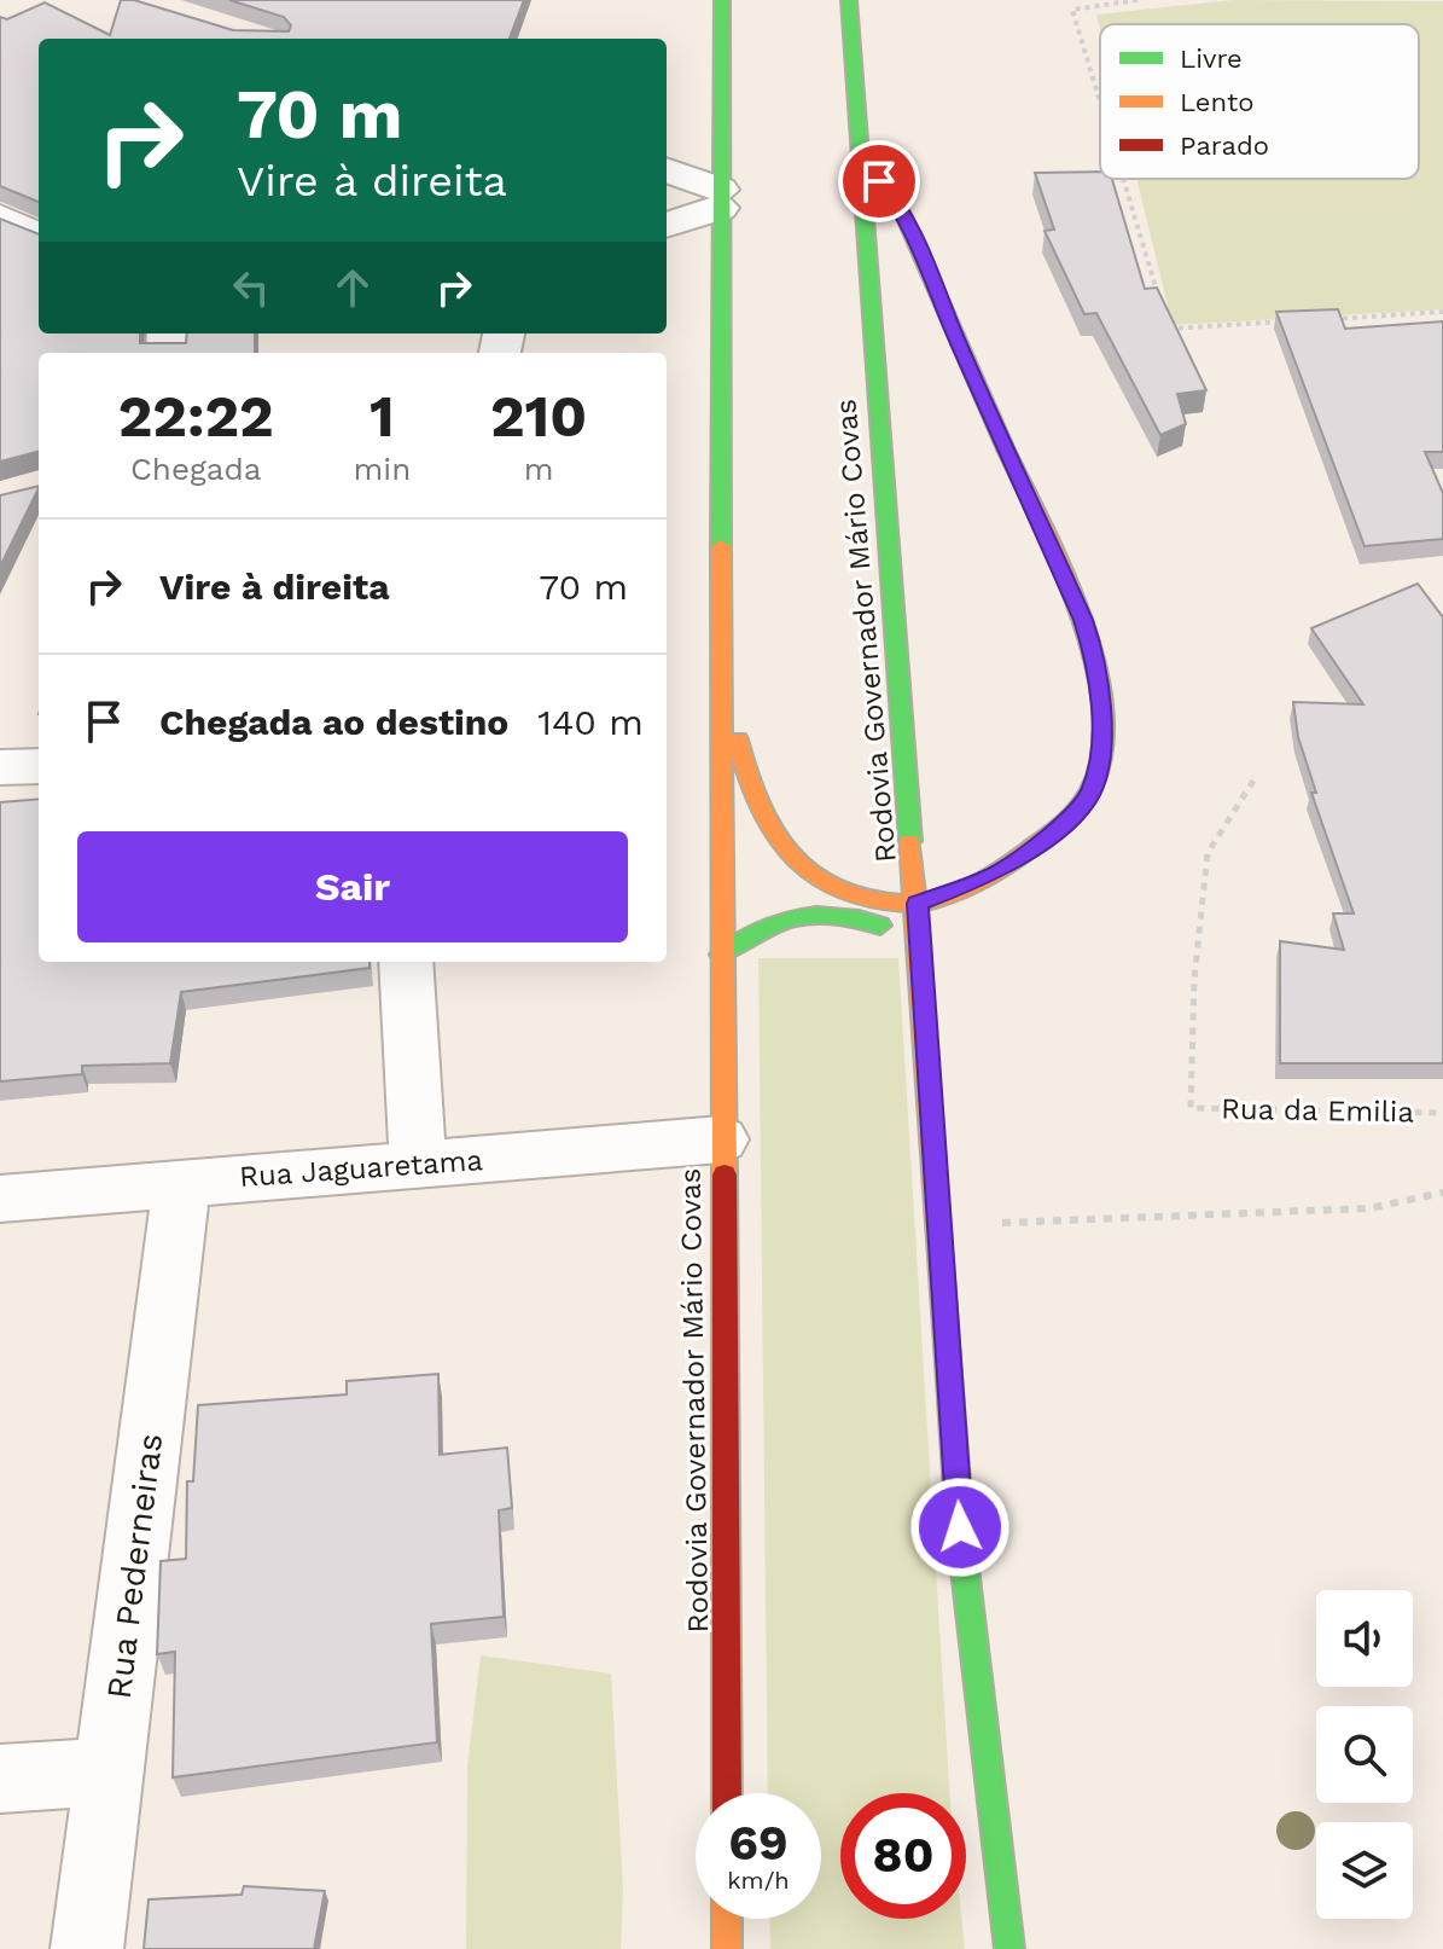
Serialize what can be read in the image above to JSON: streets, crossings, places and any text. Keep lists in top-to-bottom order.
{
  "streets": {
    "highway": ["Rodovia Governador Mário Covas"],
    "street": ["Rua Jaguaretama", "Rua Pederneiras"],
    "path": ["Rua da Emilia"]
  },
  "crossings": [
    ["Rodovia Governador Mário Covas", "Rua Jaguaretama"],
    ["Rua Jaguaretama", "Rua Pederneiras"]
  ],
  "legend": ["Livre", "Lento", "Parado"],
  "page": {
    "turn": ["70 m", "Vire à direita"],
    "eta": [
      "22:22",
      "Chegada",
      "1",
      "min",
      "210",
      "m"
    ],
    "list": [
      {
        "name": "Vire à direita",
        "value": "70 m"
      },
      {
        "name": "Chegada ao destino",
        "value": "140 m"
      }
    ],
    "buttons": "Sair",
    "speed": "69 km/h",
    "limit": "80"
  }
}
